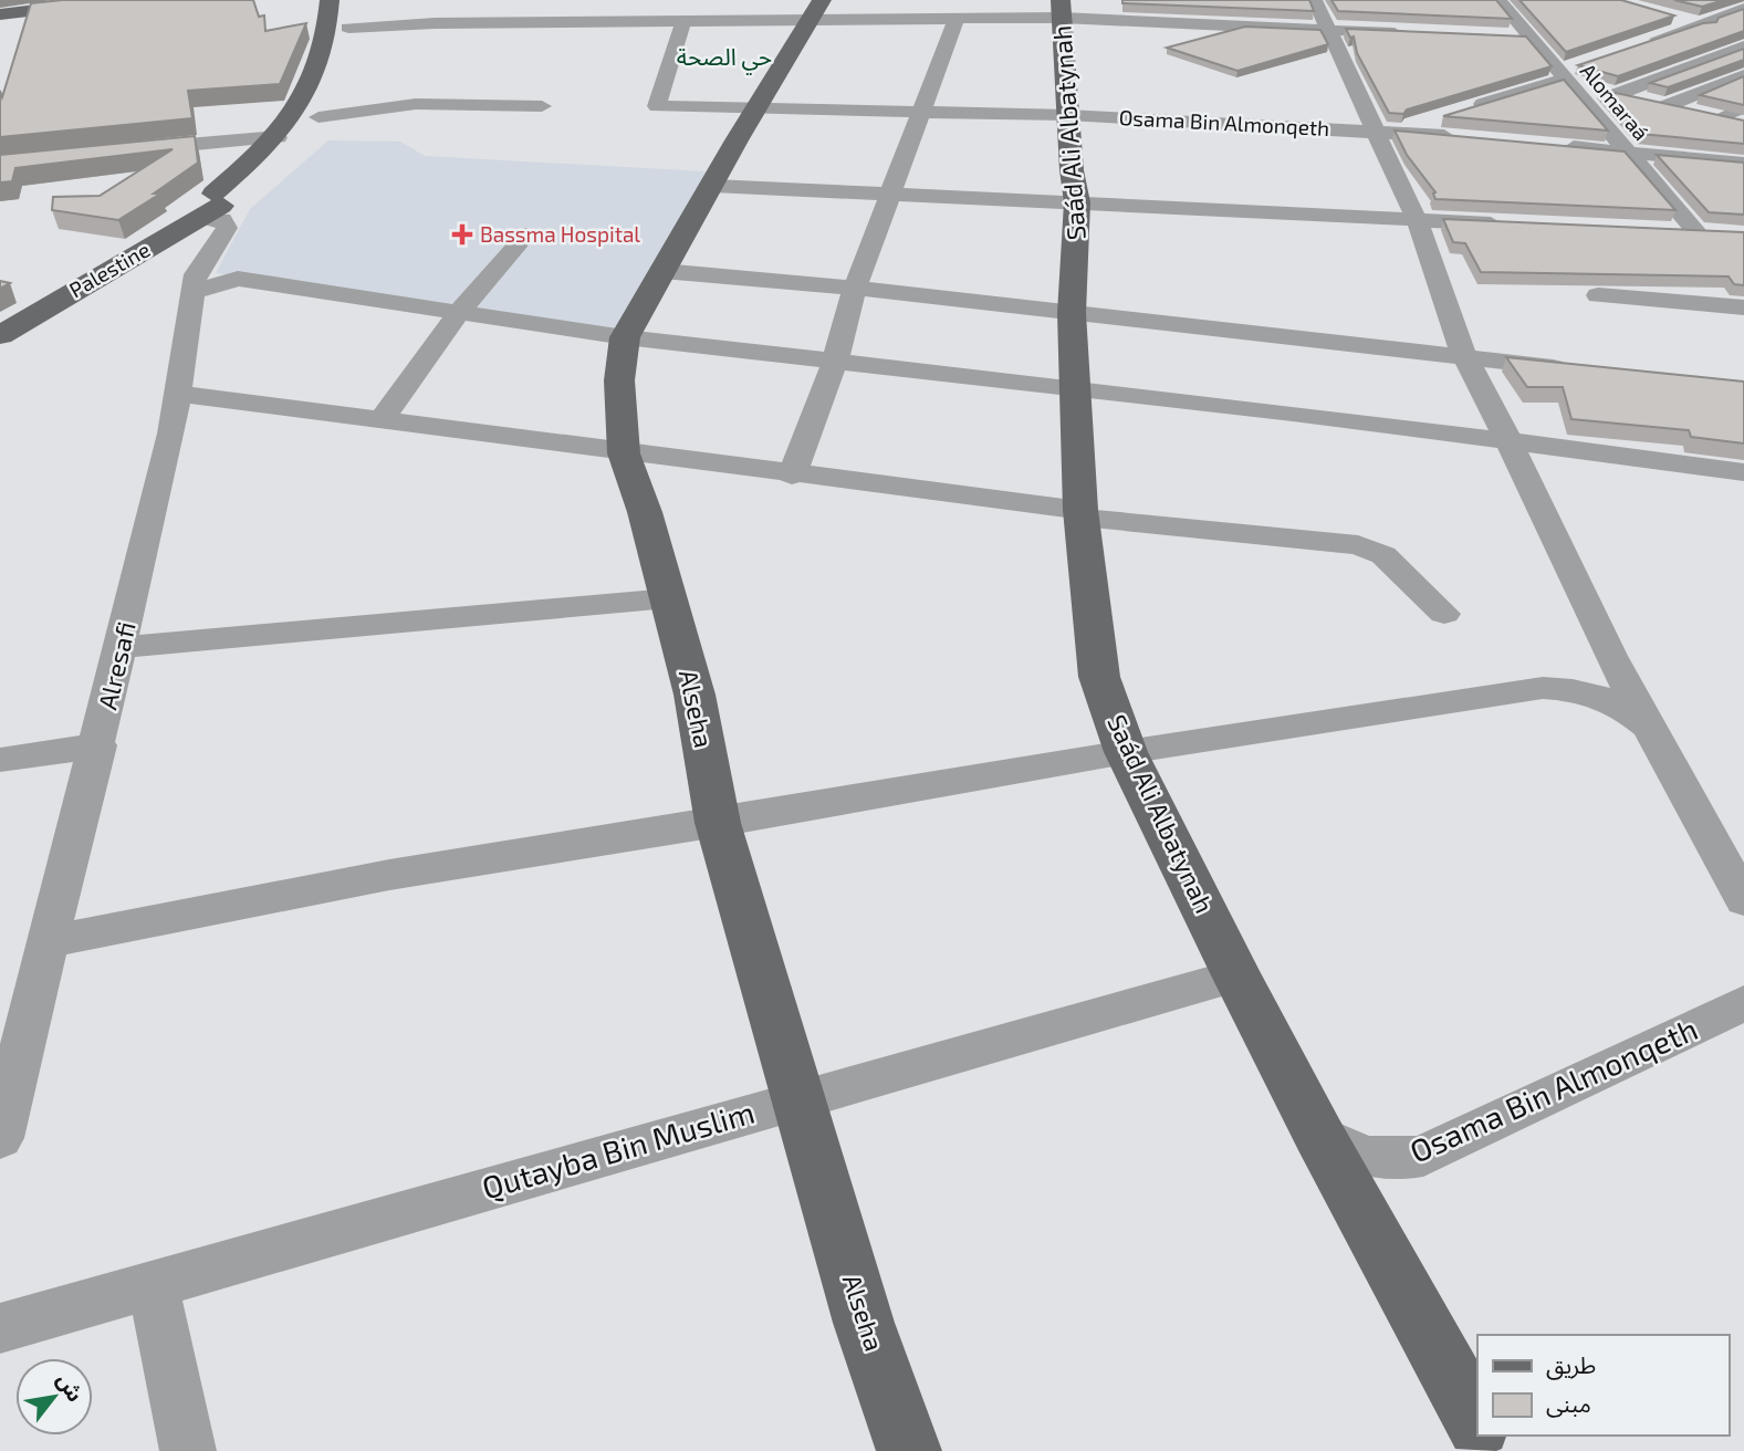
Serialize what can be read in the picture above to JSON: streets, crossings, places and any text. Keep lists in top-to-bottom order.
{
  "streets": {
    "main road": ["Saád Ali Albatynah", "Palestine", "Alseha"],
    "street": [
      "Alomaraá",
      "Osama Bin Almonqeth",
      "Alresafi",
      "Qutayba Bin Muslim"
    ]
  },
  "crossings": [
    ["Osama Bin Almonqeth", "Saád Ali Albatynah"],
    ["Osama Bin Almonqeth", "Alseha"],
    ["Saád Ali Albatynah", "Qutayba Bin Muslim"],
    ["Palestine", "Alresafi"],
    ["Alseha", "Qutayba Bin Muslim"]
  ],
  "districts": ["حي الصحة"],
  "places": {
    "health": ["Bassma Hospital"]
  },
  "legend": ["طريق", "مبنى"],
  "north": "top right"
}
